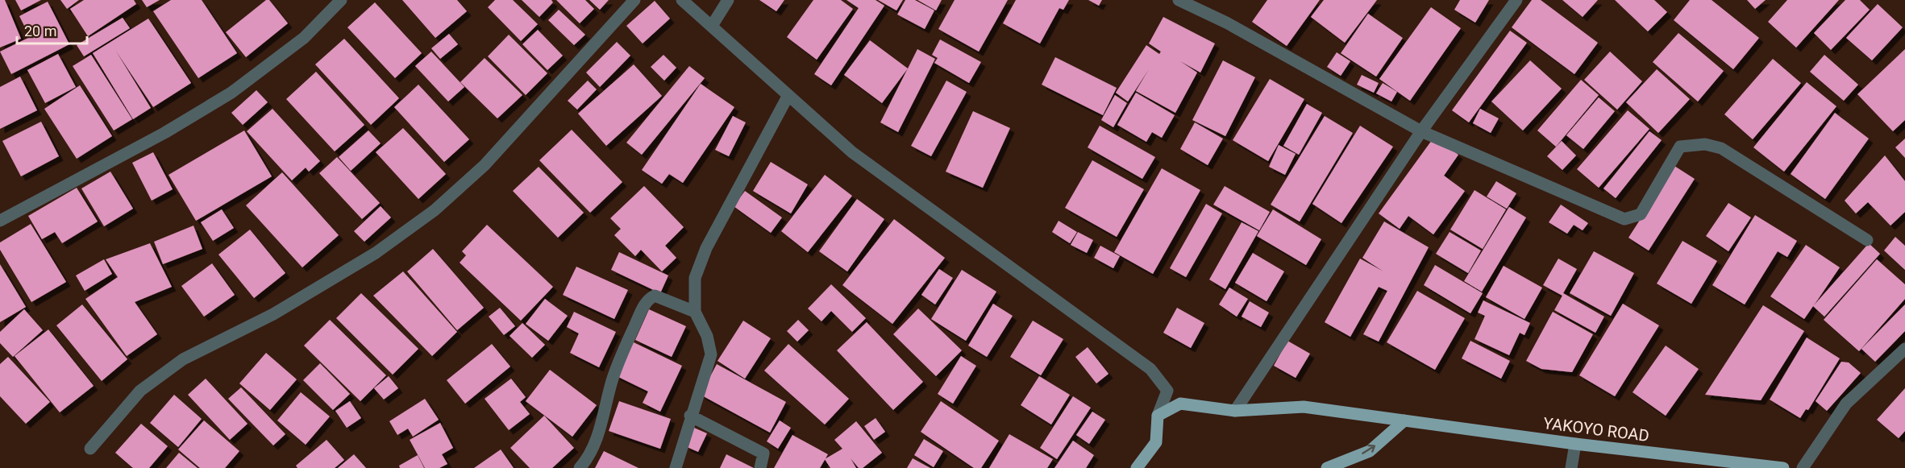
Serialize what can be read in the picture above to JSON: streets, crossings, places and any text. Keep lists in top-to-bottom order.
{
  "streets": {
    "main road": ["YAKOYO ROAD"]
  },
  "scale_bar": "20 m"
}
